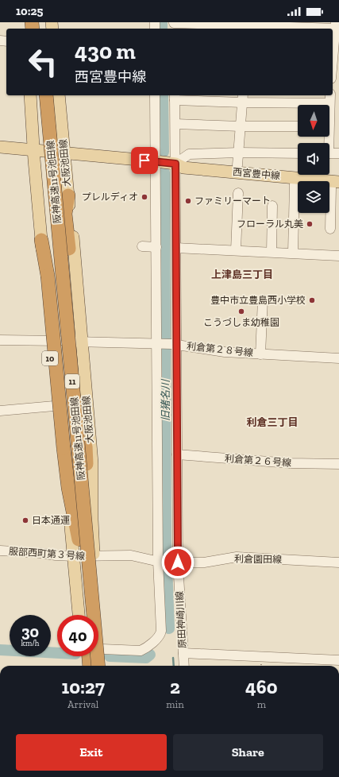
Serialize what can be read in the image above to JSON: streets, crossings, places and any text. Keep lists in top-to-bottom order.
{
  "streets": {
    "highway": ["阪神高速11号池田線", "11"],
    "main road": ["大阪池田線", "西宮豊中線", "10"],
    "street": [
      "利倉第２８号線",
      "利倉第２６号線",
      "服部西町第３号線",
      "利倉園田線",
      "原田神崎川線"
    ]
  },
  "crossings": [
    ["大阪池田線", "西宮豊中線"],
    ["大阪池田線", "阪神高速11号池田線"],
    ["大阪池田線", "利倉第２８号線"],
    ["大阪池田線", "11"],
    ["大阪池田線", "服部西町第３号線"],
    ["西宮豊中線", "10"],
    ["西宮豊中線", "原田神崎川線"],
    ["阪神高速11号池田線", "11"],
    ["阪神高速11号池田線", "服部西町第３号線"],
    ["利倉第２８号線", "10"],
    ["利倉第２８号線", "原田神崎川線"],
    ["10", "11"],
    ["10", "服部西町第３号線"],
    ["11", "服部西町第３号線"],
    ["利倉第２６号線", "原田神崎川線"],
    ["服部西町第３号線", "利倉園田線"],
    ["利倉園田線", "原田神崎川線"]
  ],
  "districts": ["上津島三丁目", "利倉三丁目"],
  "water": ["旧猪名川"],
  "places": [
    "プレルディオ",
    "ファミリーマート",
    "フローラル丸美",
    "豊中市立豊島西小学校",
    "こうづしま幼稚園",
    "日本通運"
  ],
  "north": "bottom",
  "page": {
    "status": "10:25",
    "turn": ["430 m", "西宮豊中線"],
    "speed": "30 km/h",
    "limit": "40",
    "eta": [
      "10:27",
      "Arrival",
      "2",
      "min",
      "460",
      "m"
    ],
    "buttons": ["Exit", "Share"]
  }
}
